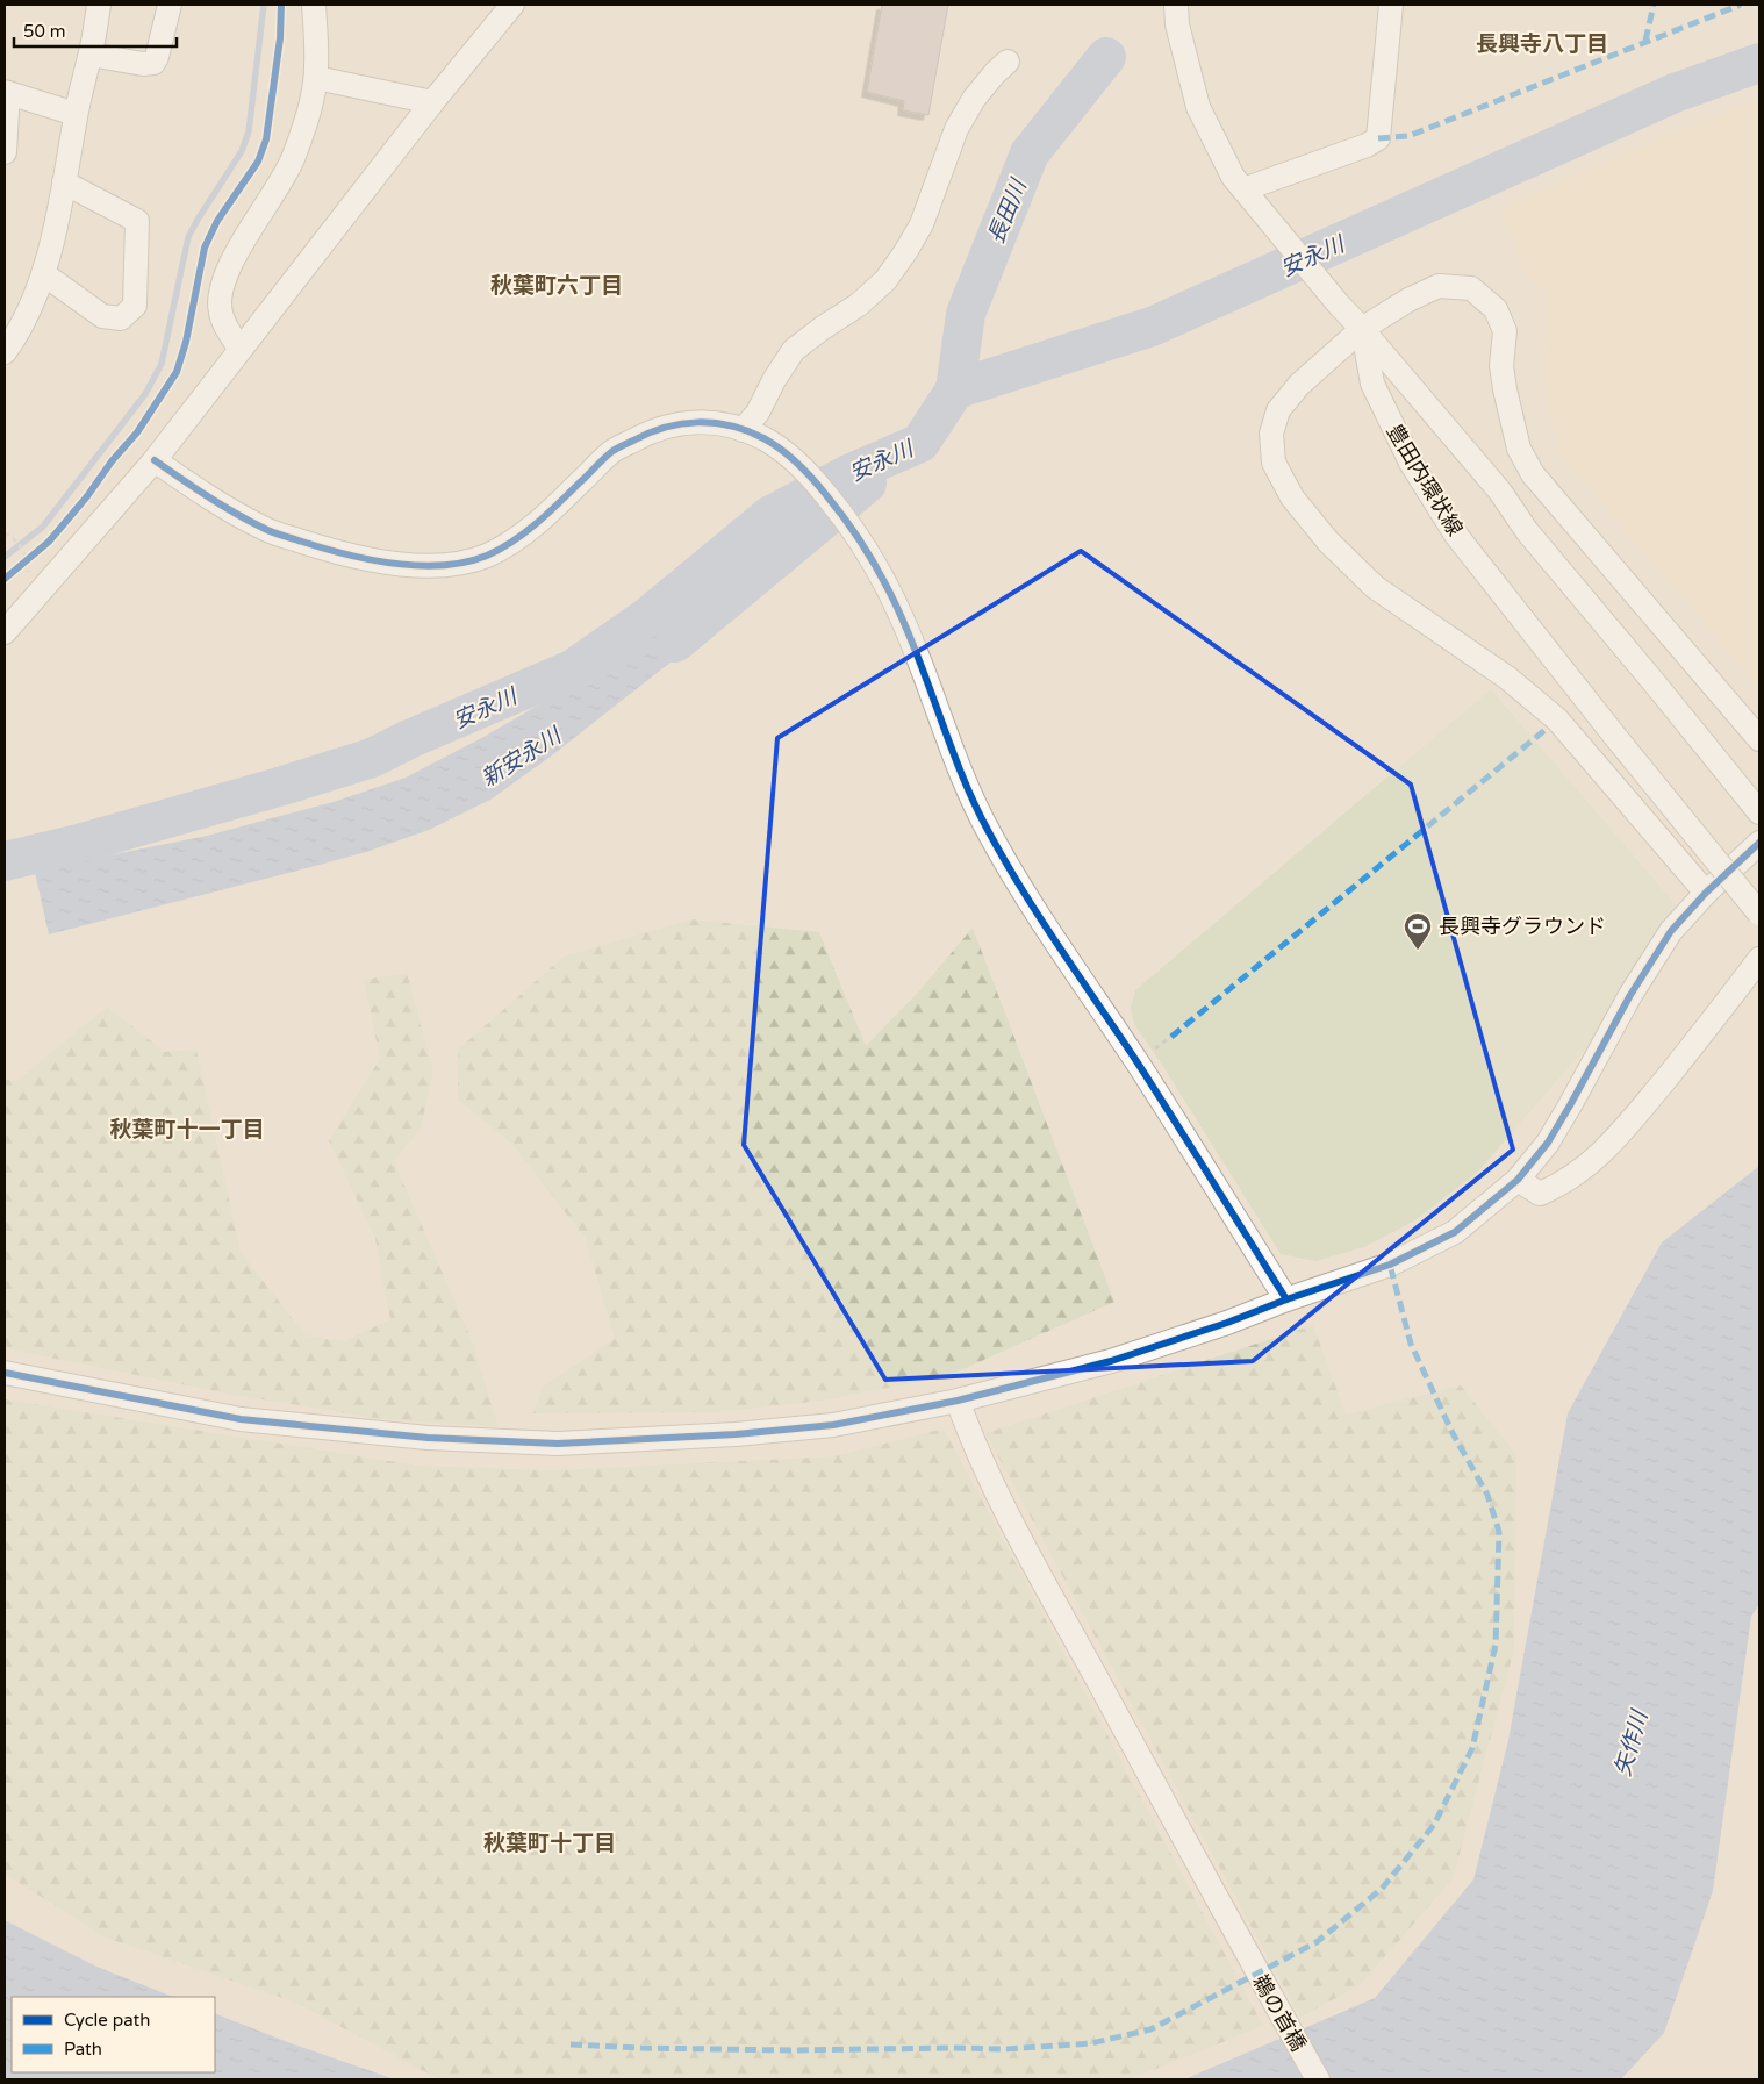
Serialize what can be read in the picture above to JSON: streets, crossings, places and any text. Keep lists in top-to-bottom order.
{
  "streets": {
    "street": ["豊田内環状線", "鵜の首橋"]
  },
  "districts": [
    "長興寺八丁目",
    "秋葉町六丁目",
    "秋葉町十一丁目",
    "秋葉町十丁目"
  ],
  "water": [
    "長田川",
    "安永川",
    "新安永川",
    "矢作川"
  ],
  "places": {
    "sports": ["長興寺グラウンド"]
  },
  "legend": ["Cycle path", "Path"],
  "scale_bar": "50 m"
}
